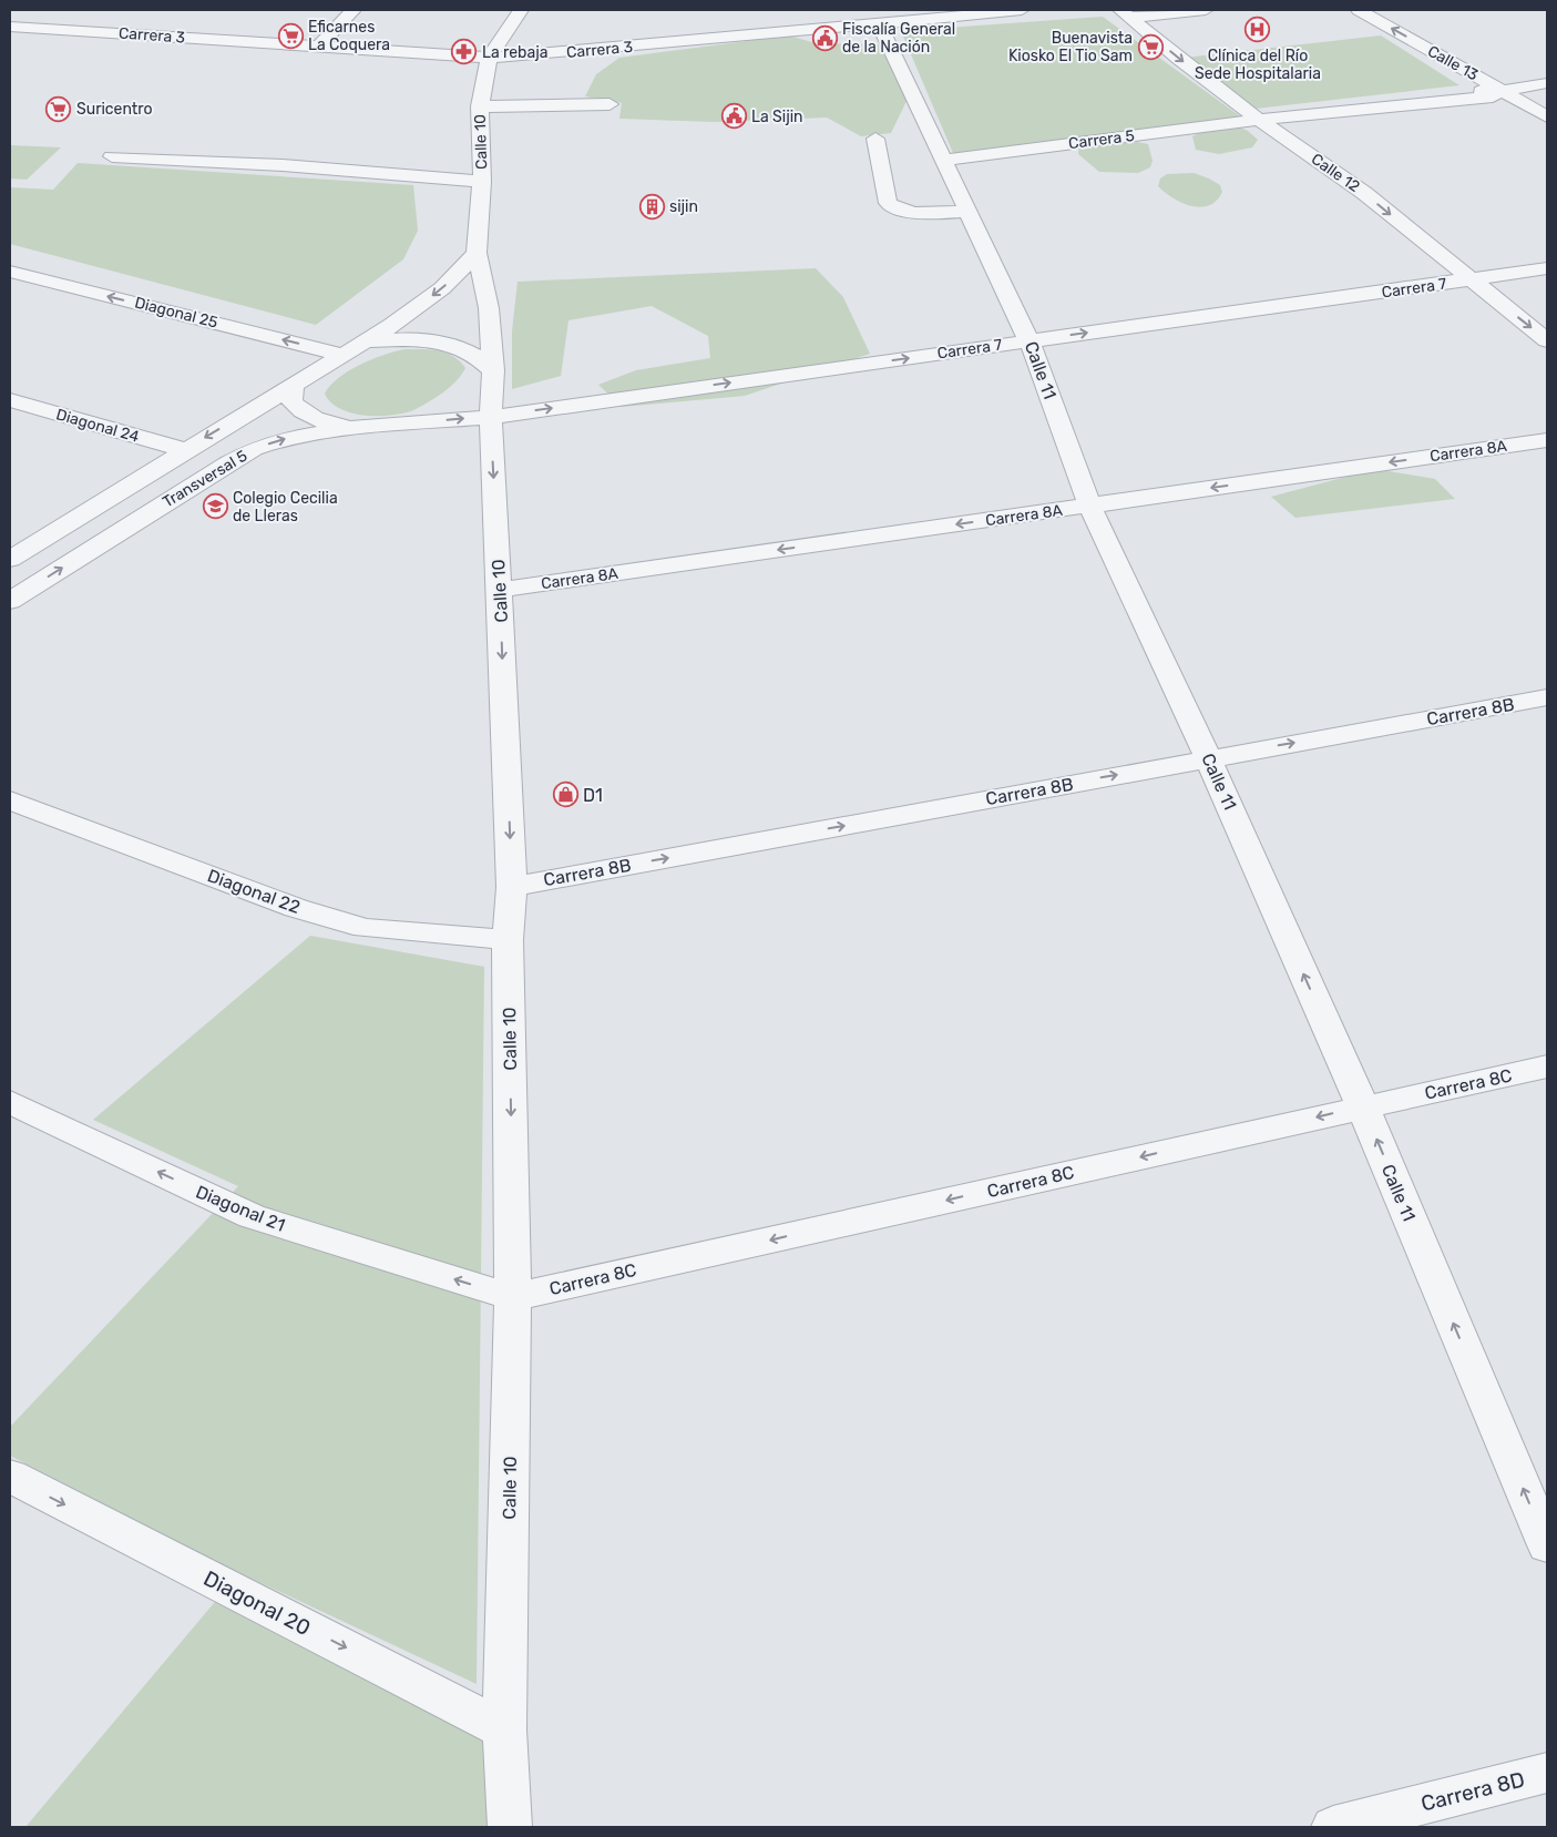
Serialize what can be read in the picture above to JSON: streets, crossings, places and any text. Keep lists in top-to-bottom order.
{
  "streets": {
    "street": [
      "Carrera 3",
      "Calle 13",
      "Carrera 5",
      "Calle 10",
      "Calle 12",
      "Carrera 7",
      "Diagonal 25",
      "Calle 11",
      "Diagonal 24",
      "Carrera 8A",
      "Transversal 5",
      "Carrera 8B",
      "Diagonal 22",
      "Carrera 8C",
      "Diagonal 21",
      "Diagonal 20",
      "Carrera 8D"
    ]
  },
  "crossings": [
    ["Carrera 3", "Calle 10"],
    ["Carrera 3", "Calle 11"],
    ["Calle 13", "Carrera 5"],
    ["Carrera 5", "Calle 12"],
    ["Carrera 5", "Calle 11"],
    ["Calle 10", "Carrera 7"],
    ["Calle 10", "Carrera 8A"],
    ["Calle 10", "Transversal 5"],
    ["Calle 10", "Carrera 8B"],
    ["Calle 10", "Diagonal 22"],
    ["Calle 10", "Carrera 8C"],
    ["Calle 10", "Diagonal 21"],
    ["Calle 10", "Diagonal 20"],
    ["Calle 12", "Carrera 7"],
    ["Carrera 7", "Calle 11"],
    ["Carrera 7", "Transversal 5"],
    ["Calle 11", "Carrera 8A"],
    ["Calle 11", "Carrera 8B"],
    ["Calle 11", "Carrera 8C"],
    ["Diagonal 24", "Transversal 5"],
    ["Carrera 8C", "Diagonal 21"]
  ],
  "one_way": [
    "Calle 13",
    "Calle 10",
    "Calle 12",
    "Carrera 7",
    "Calle 11",
    "Carrera 8A",
    "Carrera 8B",
    "Carrera 8C",
    "Diagonal 21",
    "Diagonal 20"
  ],
  "places": {
    "hospital": ["Clínica del Río Sede Hospitalaria"],
    "supermarket": ["Eficarnes La Coquera", "Buenavista Kiosko El Tio Sam", "Suricentro"],
    "public building": ["Fiscalía General de la Nación", "La Sijin"],
    "pharmacy": ["La rebaja"],
    "building": ["sijin"],
    "school or university": ["Colegio Cecilia de Lleras"],
    "shop": ["D1"]
  }
}
